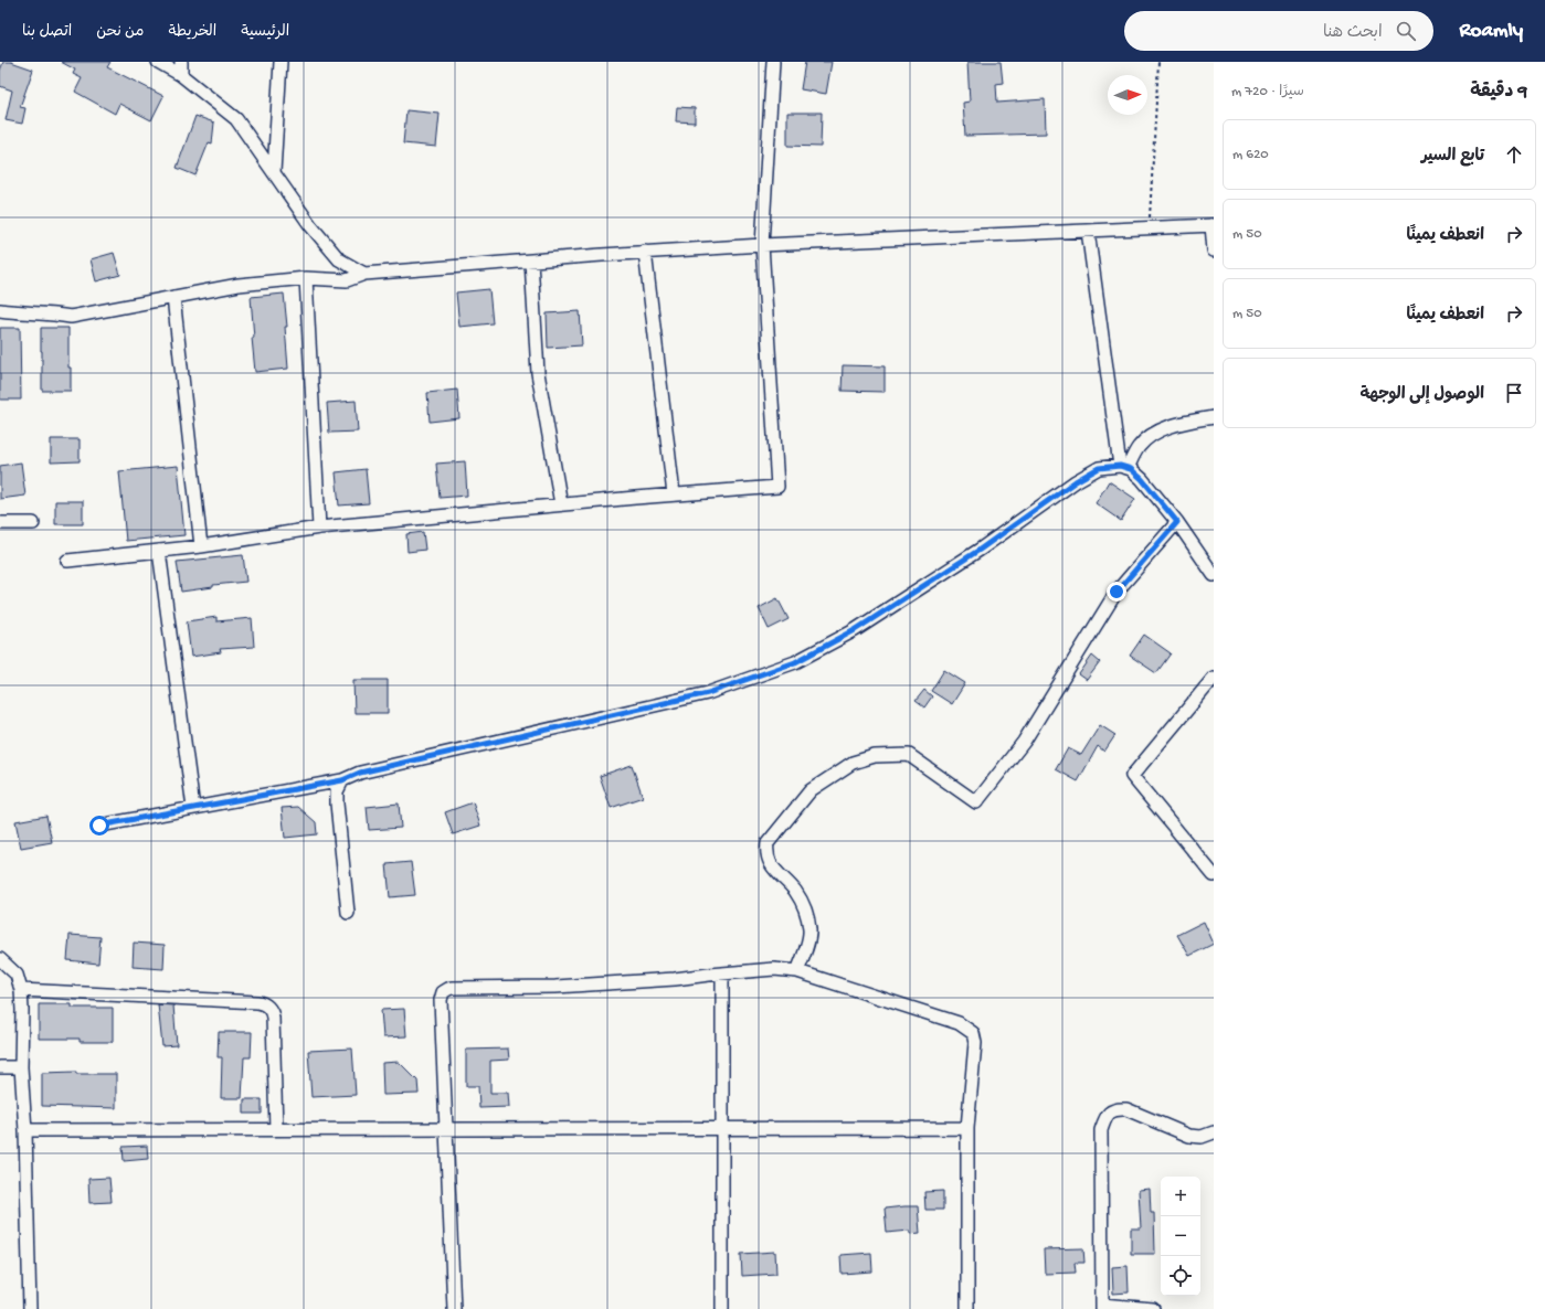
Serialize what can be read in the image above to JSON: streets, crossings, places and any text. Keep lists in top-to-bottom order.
{
  "north": "right",
  "page": {
    "header": "Roamly",
    "search": "ابحث هنا",
    "nav": [
      "الرئيسية",
      "الخريطة",
      "من نحن",
      "اتصل بنا"
    ],
    "heading": ["9 دقيقة", "سيرًا · 720 m"],
    "list": [
      ["تابع السير", "620 m"],
      ["انعطف يمينًا", "50 m"],
      ["انعطف يمينًا", "50 m"],
      "الوصول إلى الوجهة"
    ],
    "map_buttons": ["+", "−"]
  }
}
